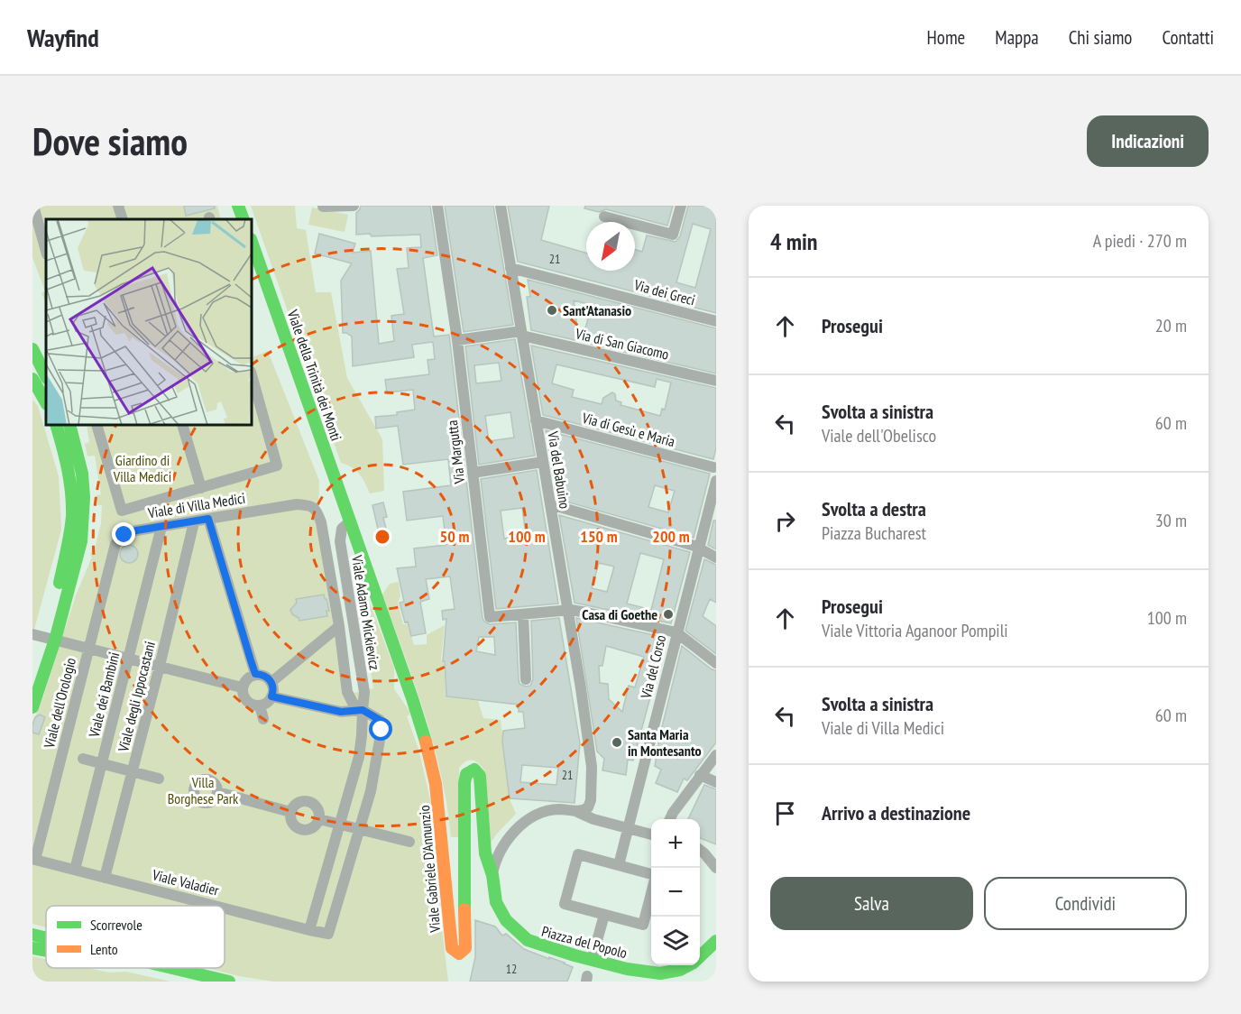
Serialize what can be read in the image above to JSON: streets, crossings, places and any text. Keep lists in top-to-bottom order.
{
  "streets": {
    "street": [
      "Via dei Greci",
      "Via di San Giacomo",
      "Viale della Trinità dei Monti",
      "Via di Gesù e Maria",
      "Via Margutta",
      "Via del Babuino",
      "Viale di Villa Medici",
      "Viale Adamo Mickievicz",
      "Via del Corso",
      "Viale dei Bambini",
      "Viale degli Ippocastani",
      "Viale dell'Orologio",
      "Viale Gabriele D'Annunzio",
      "Viale Valadier",
      "Piazza del Popolo"
    ]
  },
  "crossings": [
    ["Via dei Greci", "Via del Babuino"],
    ["Via di San Giacomo", "Via del Babuino"],
    ["Viale della Trinità dei Monti", "Viale Adamo Mickievicz"],
    ["Viale della Trinità dei Monti", "Viale Gabriele D'Annunzio"],
    ["Via di Gesù e Maria", "Via del Babuino"],
    ["Via Margutta", "Via del Babuino"],
    ["Via Margutta", "Via del Corso"],
    ["Via del Babuino", "Piazza del Popolo"],
    ["Viale di Villa Medici", "Viale dei Bambini"],
    ["Viale di Villa Medici", "Viale degli Ippocastani"],
    ["Viale di Villa Medici", "Viale dell'Orologio"],
    ["Viale Adamo Mickievicz", "Viale Gabriele D'Annunzio"],
    ["Viale Adamo Mickievicz", "Viale Valadier"],
    ["Via del Corso", "Piazza del Popolo"],
    ["Viale dei Bambini", "Viale Valadier"],
    ["Viale degli Ippocastani", "Viale Valadier"],
    ["Viale dell'Orologio", "Viale Valadier"],
    ["Viale Gabriele D'Annunzio", "Piazza del Popolo"]
  ],
  "parks": ["Giardino di Villa Medici", "Villa Borghese Park"],
  "places": ["Sant'Atanasio", "Casa di Goethe", "Santa Maria in Montesanto"],
  "house_numbers": ["21", "21", "12"],
  "legend": ["Scorrevole", "Lento"],
  "north": "bottom left",
  "page": {
    "header": "Wayfind",
    "nav": [
      "Home",
      "Mappa",
      "Chi siamo",
      "Contatti"
    ],
    "buttons": [
      "Indicazioni",
      ["Salva", "Condividi"]
    ],
    "title": "Dove siamo",
    "heading": ["4 min", "A piedi · 270 m"],
    "list": [
      ["Prosegui", "20 m"],
      ["Svolta a sinistra", "Viale dell'Obelisco", "60 m"],
      ["Svolta a destra", "Piazza Bucharest", "30 m"],
      ["Prosegui", "Viale Vittoria Aganoor Pompili", "100 m"],
      ["Svolta a sinistra", "Viale di Villa Medici", "60 m"],
      "Arrivo a destinazione"
    ],
    "map_buttons": ["+", "−"]
  },
  "rings": [
    "50 m",
    "100 m",
    "150 m",
    "200 m"
  ]
}
